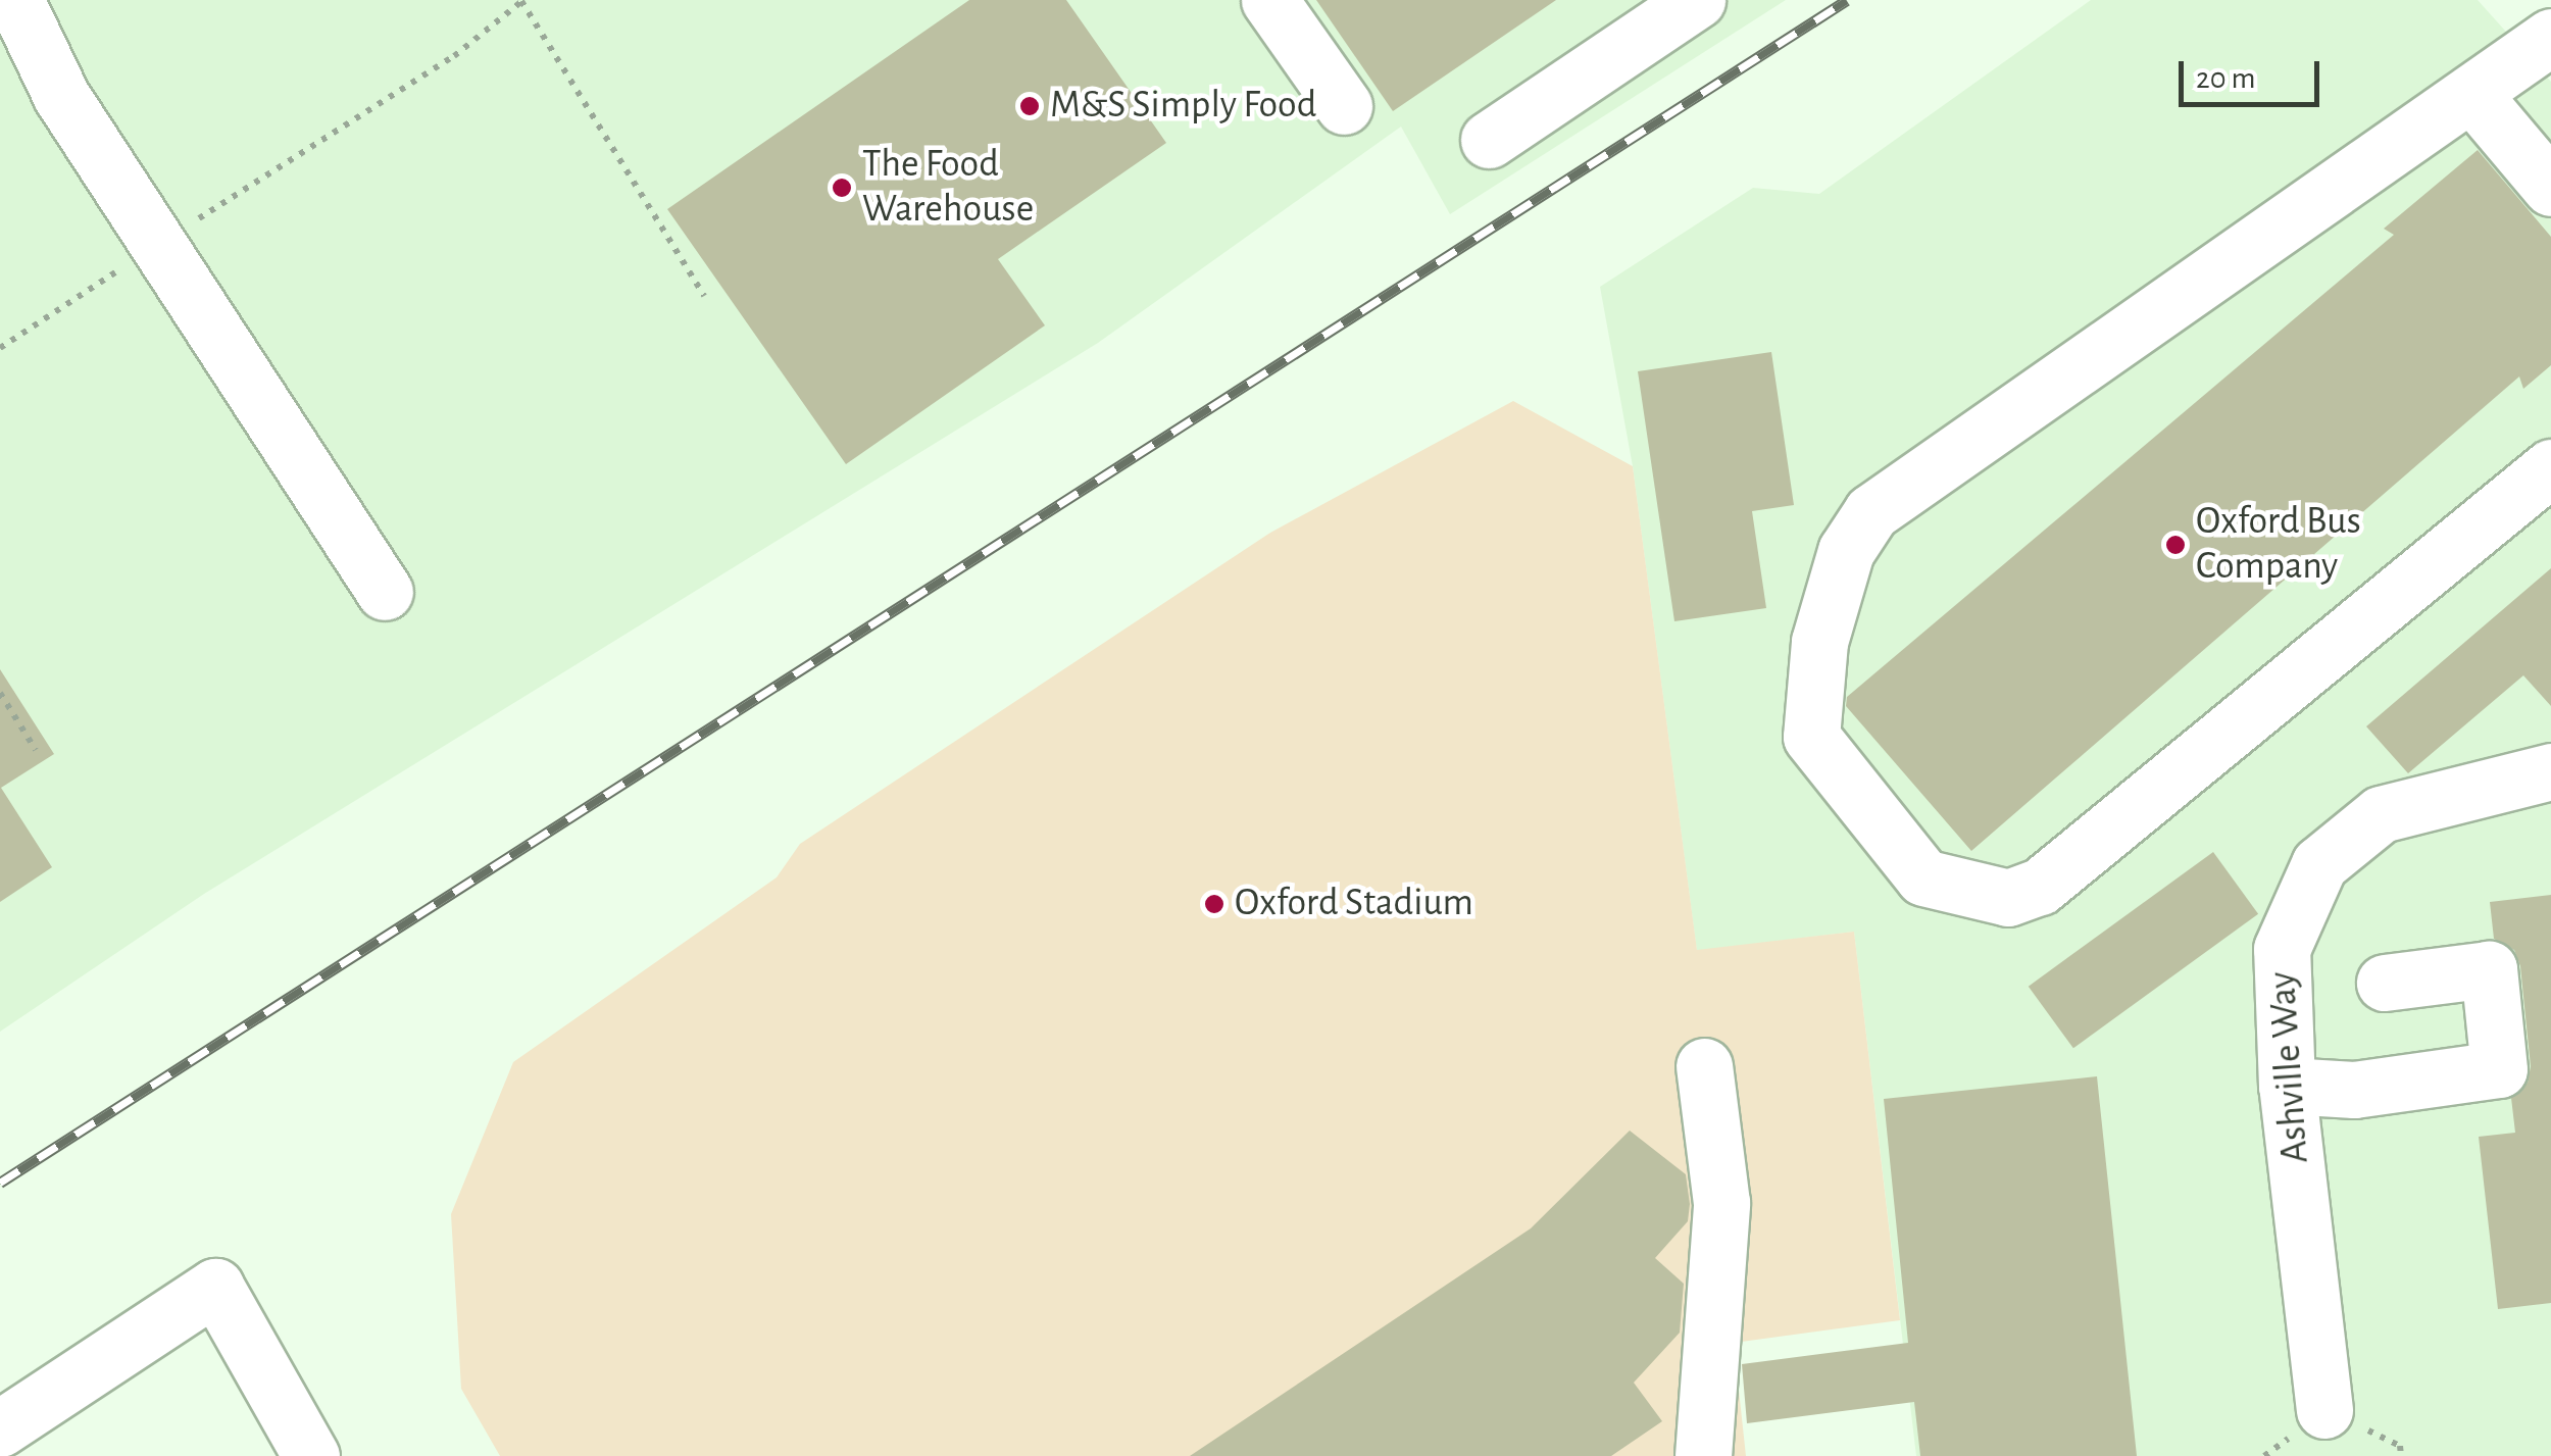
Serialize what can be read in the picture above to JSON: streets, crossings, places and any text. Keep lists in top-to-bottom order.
{
  "streets": {
    "street": ["Ashville Way"]
  },
  "places": [
    "M&S Simply Food",
    "The Food Warehouse",
    "Oxford Bus Company",
    "Oxford Stadium"
  ],
  "scale_bar": "20 m"
}
